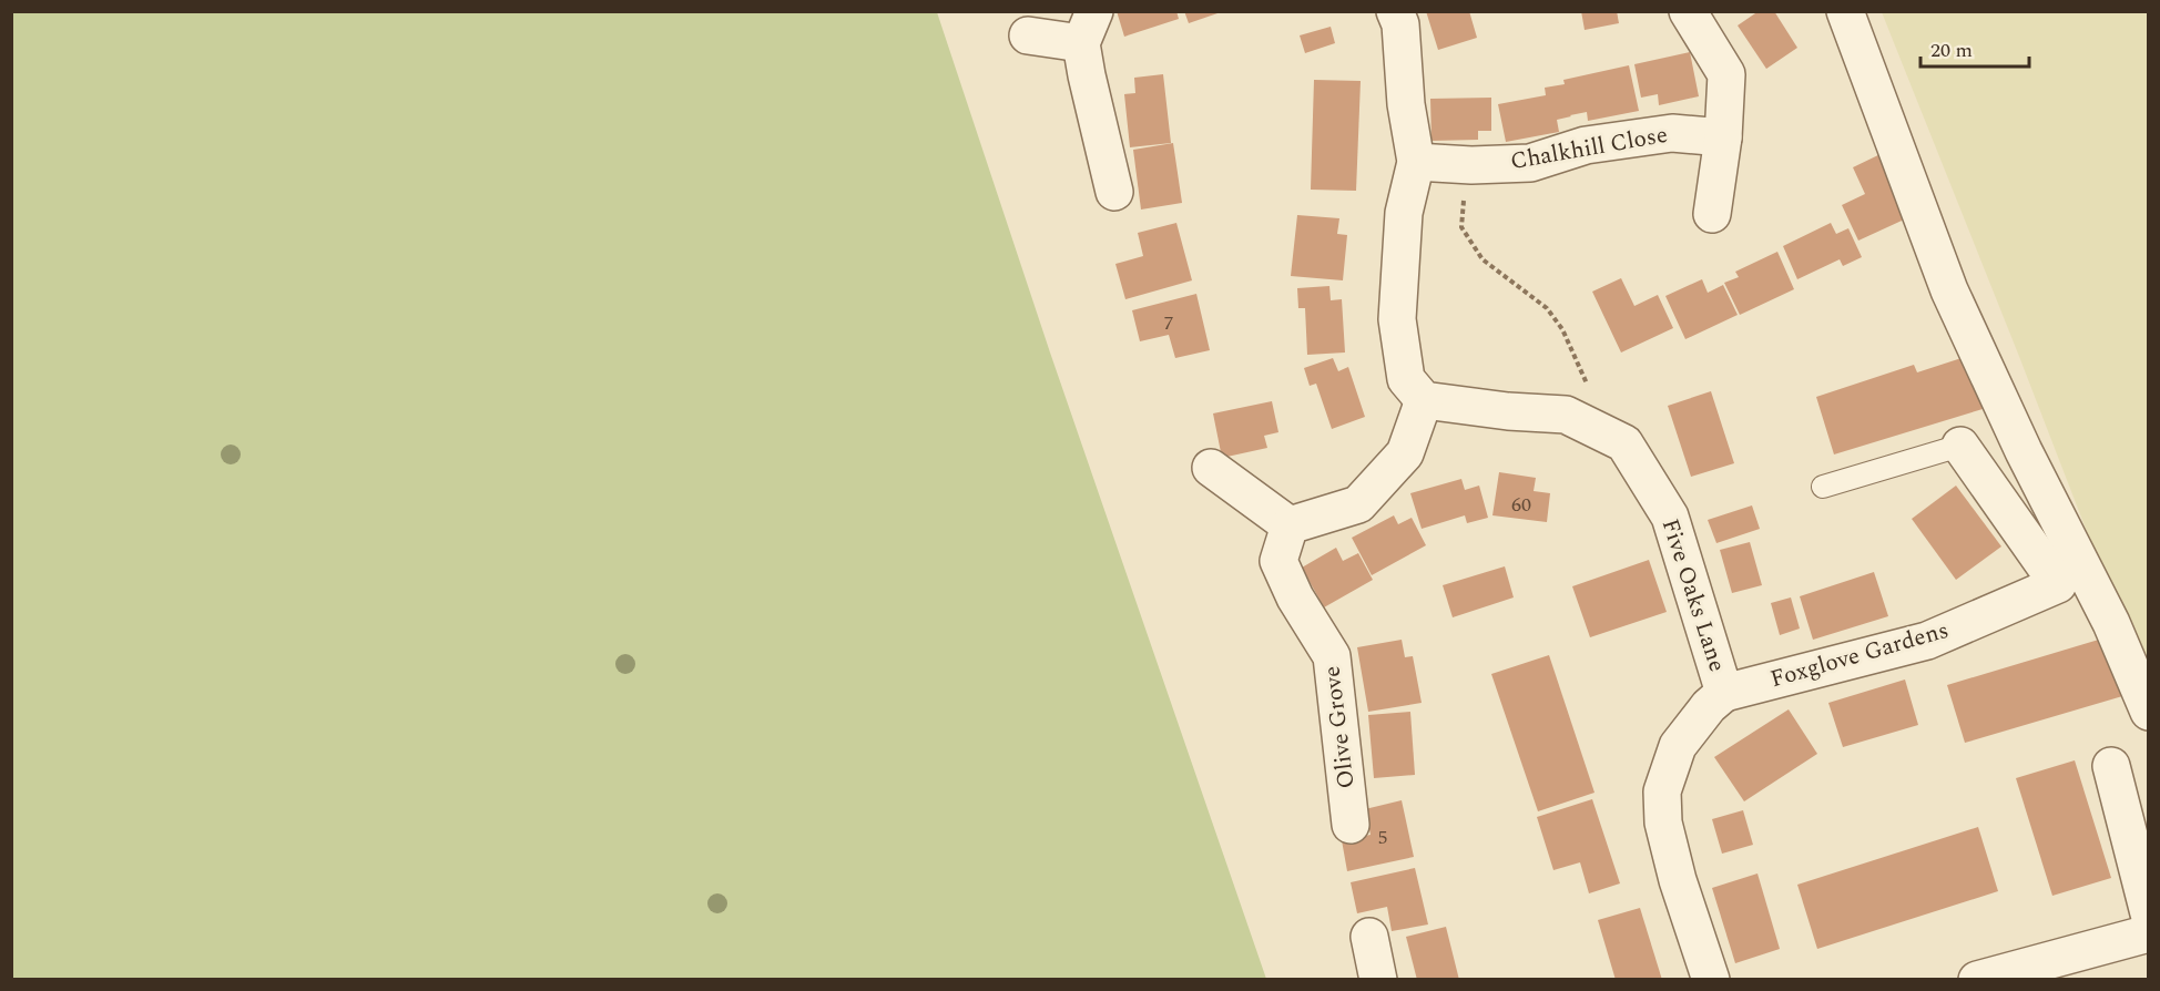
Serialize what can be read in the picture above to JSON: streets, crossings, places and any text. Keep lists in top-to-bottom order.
{
  "streets": {
    "street": [
      "Chalkhill Close",
      "Five Oaks Lane",
      "Foxglove Gardens",
      "Olive Grove"
    ]
  },
  "crossings": [
    ["Five Oaks Lane", "Foxglove Gardens"]
  ],
  "house_numbers": ["7", "60", "5"],
  "scale_bar": "20 m"
}
